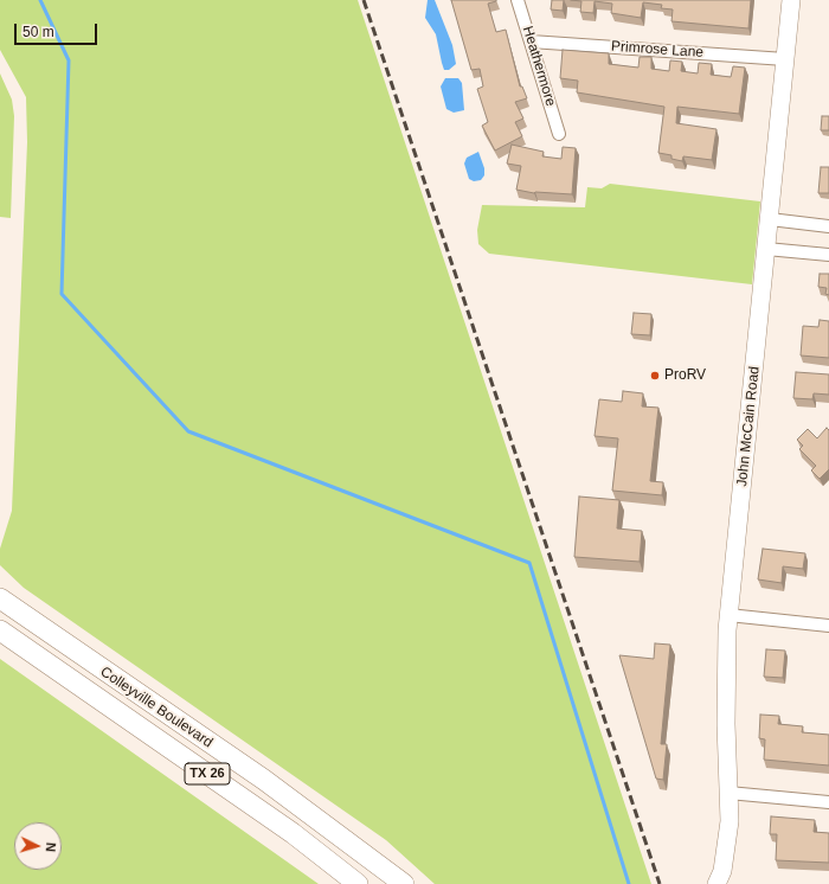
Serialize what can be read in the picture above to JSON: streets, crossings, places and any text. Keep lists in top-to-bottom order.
{
  "streets": {
    "main road": ["John McCain Road", "Colleyville Boulevard", "TX 26"],
    "street": ["Primrose Lane", "Heathermore"]
  },
  "crossings": [
    ["Primrose Lane", "Heathermore"],
    ["Primrose Lane", "John McCain Road"]
  ],
  "places": ["ProRV"],
  "scale_bar": "50 m",
  "north": "right"
}
